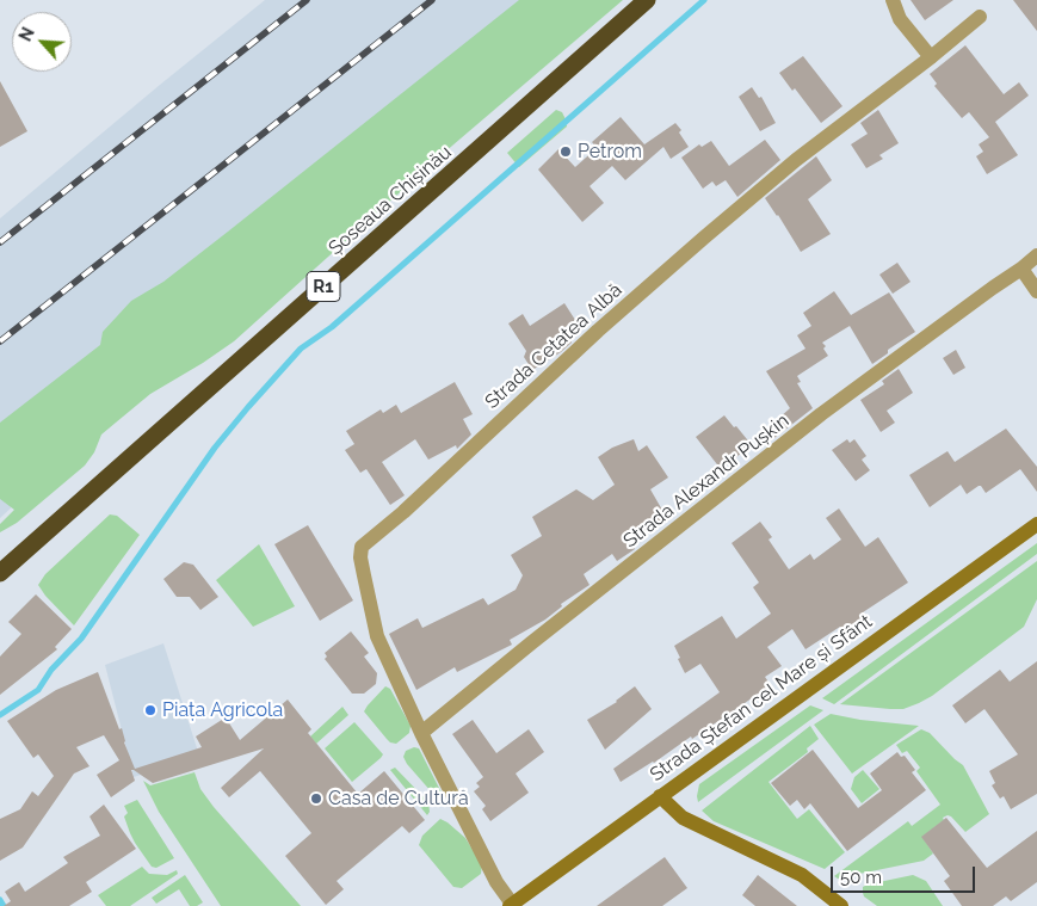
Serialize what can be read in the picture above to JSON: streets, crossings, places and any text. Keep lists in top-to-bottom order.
{
  "streets": {
    "highway": ["Șoseaua Chișinău", "R1"],
    "street": ["Strada Cetatea Albă", "Strada Alexandr Pușkin", "Strada Ștefan cel Mare și Sfânt"]
  },
  "crossings": [
    ["Strada Cetatea Albă", "Strada Alexandr Pușkin"],
    ["Strada Cetatea Albă", "Strada Ștefan cel Mare și Sfânt"]
  ],
  "places": ["Petrom", "Piața Agricola", "Casa de Cultură"],
  "scale_bar": "50 m",
  "north": "top left"
}
